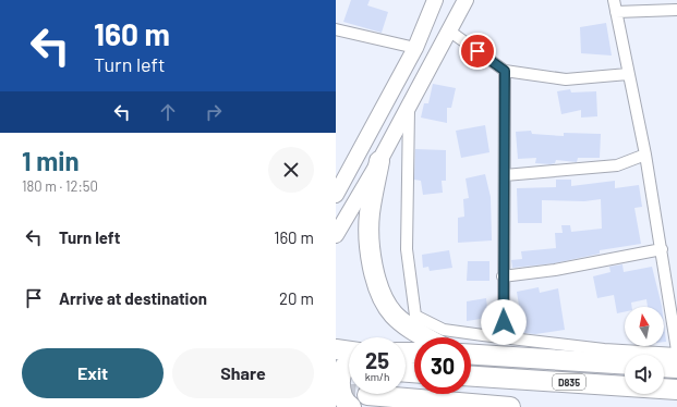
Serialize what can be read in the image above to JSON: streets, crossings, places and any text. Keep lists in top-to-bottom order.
{
  "streets": {
    "highway": ["D835"]
  },
  "north": "top",
  "page": {
    "turn": ["160 m", "Turn left"],
    "heading": ["1 min", "180 m · 12:50"],
    "list": [
      {
        "name": "Turn left",
        "value": "160 m"
      },
      {
        "name": "Arrive at destination",
        "value": "20 m"
      }
    ],
    "speed": "25 km/h",
    "limit": "30",
    "buttons": ["Exit", "Share"]
  }
}
